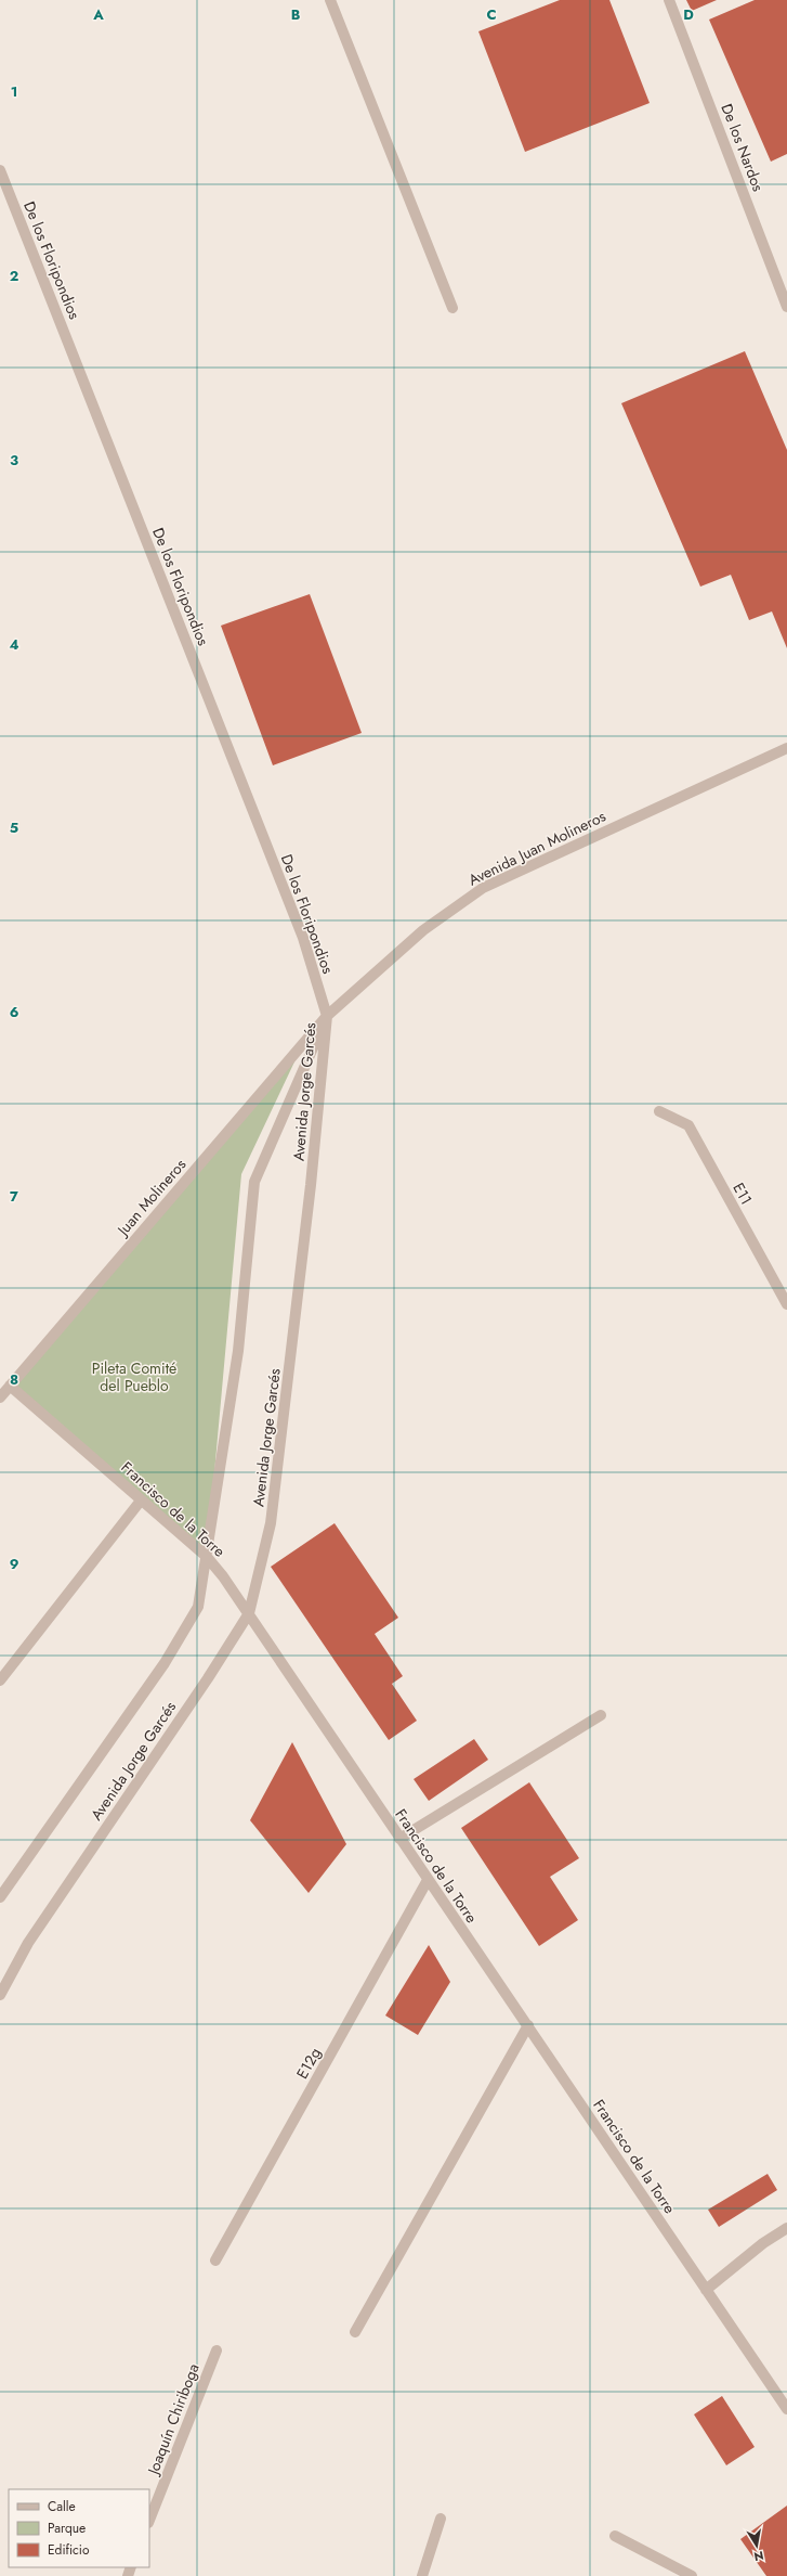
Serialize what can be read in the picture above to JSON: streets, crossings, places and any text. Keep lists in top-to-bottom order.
{
  "streets": {
    "street": [
      "De los Nardos",
      "De los Floripondios",
      "Avenida Juan Molineros",
      "Avenida Jorge Garcés",
      "E11",
      "Juan Molineros",
      "Francisco de la Torre",
      "E12g",
      "Joaquín Chiriboga"
    ]
  },
  "crossings": [
    ["De los Floripondios", "Avenida Juan Molineros"],
    ["De los Floripondios", "Avenida Jorge Garcés"],
    ["De los Floripondios", "Juan Molineros"],
    ["Avenida Juan Molineros", "Avenida Jorge Garcés"],
    ["Avenida Juan Molineros", "Juan Molineros"],
    ["Avenida Jorge Garcés", "Juan Molineros"],
    ["Avenida Jorge Garcés", "Francisco de la Torre"],
    ["Juan Molineros", "Francisco de la Torre"],
    ["Francisco de la Torre", "E12g"]
  ],
  "parks": ["Pileta Comité del Pueblo"],
  "legend": ["Calle", "Parque", "Edificio"],
  "north": "bottom",
  "grid": {
    "columns": [
      "A",
      "B",
      "C",
      "D"
    ],
    "rows": [
      "1",
      "2",
      "3",
      "4",
      "5",
      "6",
      "7",
      "8",
      "9"
    ]
  }
}
